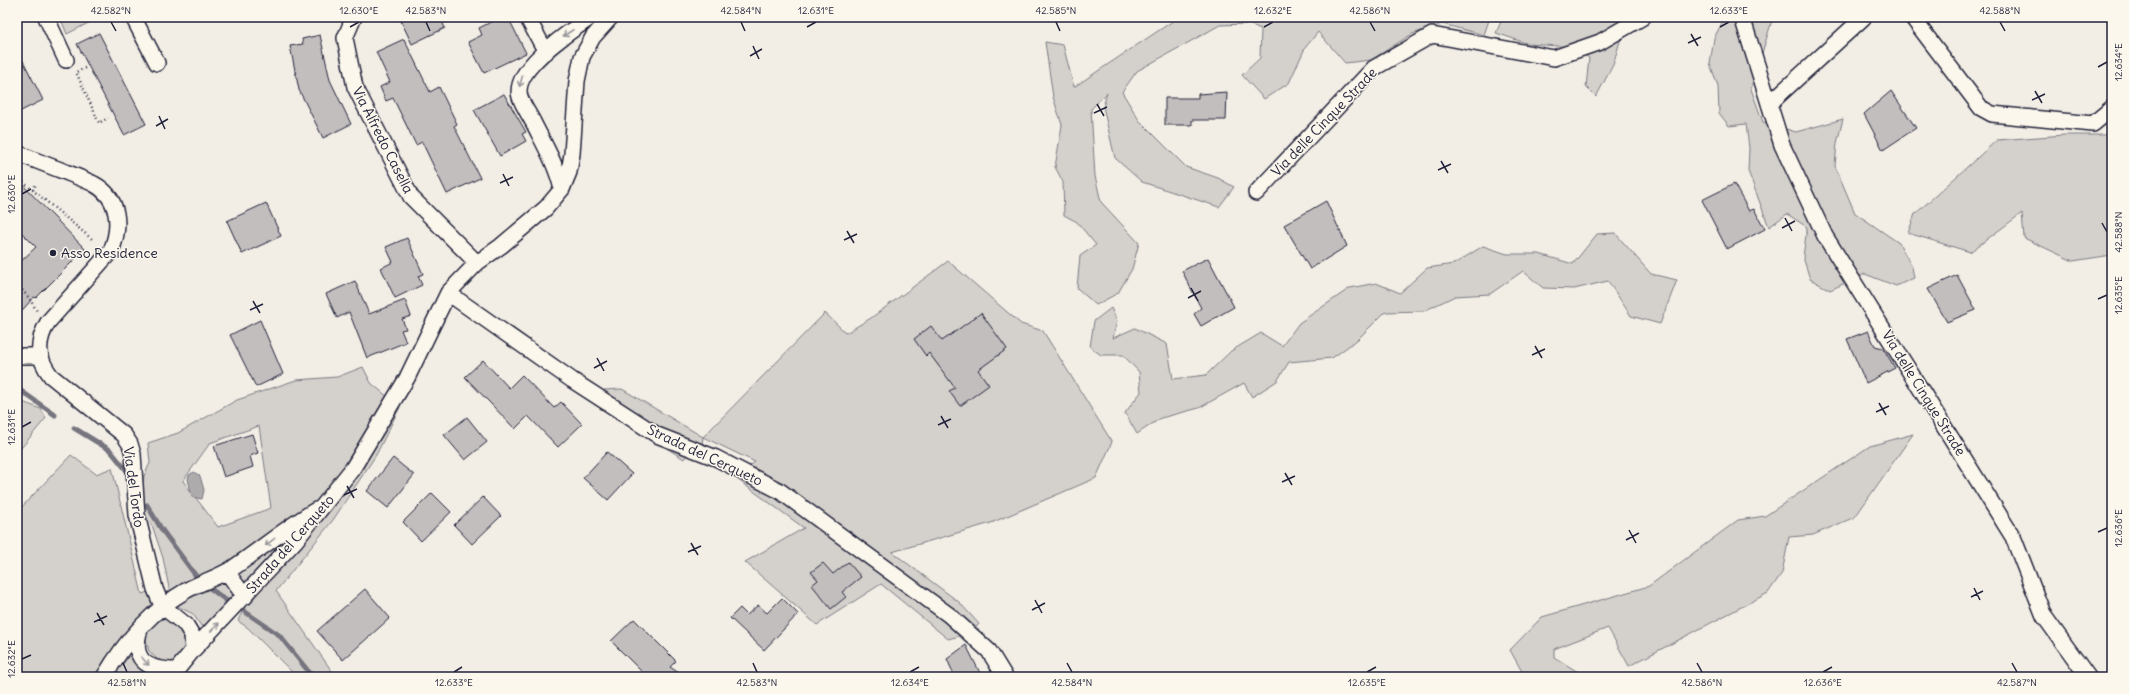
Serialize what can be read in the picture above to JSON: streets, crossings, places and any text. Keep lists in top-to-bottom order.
{
  "streets": {
    "street": [
      "Via delle Cinque Strade",
      "Via Alfredo Casella",
      "Strada del Cerqueto",
      "Via del Tordo"
    ]
  },
  "crossings": [
    ["Via Alfredo Casella", "Strada del Cerqueto"],
    ["Strada del Cerqueto", "Via del Tordo"]
  ],
  "places": ["Asso Residence"],
  "coordinates": [
    "42.582°N",
    "12.630°E",
    "42.583°N",
    "42.584°N",
    "12.631°E",
    "42.585°N",
    "12.632°E",
    "42.586°N",
    "12.633°E",
    "42.588°N",
    "12.634°E",
    "12.635°E",
    "12.636°E",
    "42.581°N",
    "42.587°N"
  ]
}
